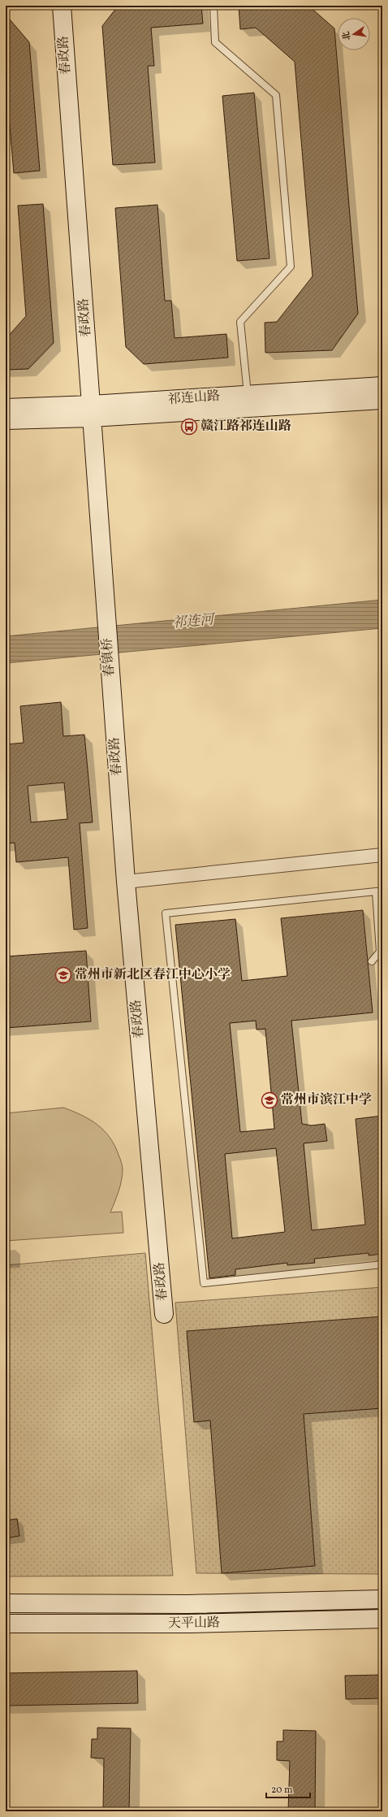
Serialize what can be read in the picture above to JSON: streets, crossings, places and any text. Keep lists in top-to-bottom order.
{
  "streets": {
    "street": [
      "春政路",
      "祁连山路",
      "春镇桥",
      "天平山路"
    ]
  },
  "crossings": [
    ["春政路", "祁连山路"],
    ["春政路", "春镇桥"]
  ],
  "water": ["祁连河"],
  "places": {
    "bus stop": ["赣江路祁连山路"],
    "school or university": ["常州市新北区春江中心小学", "常州市滨江中学"]
  },
  "scale_bar": "20 m",
  "north": "left"
}
